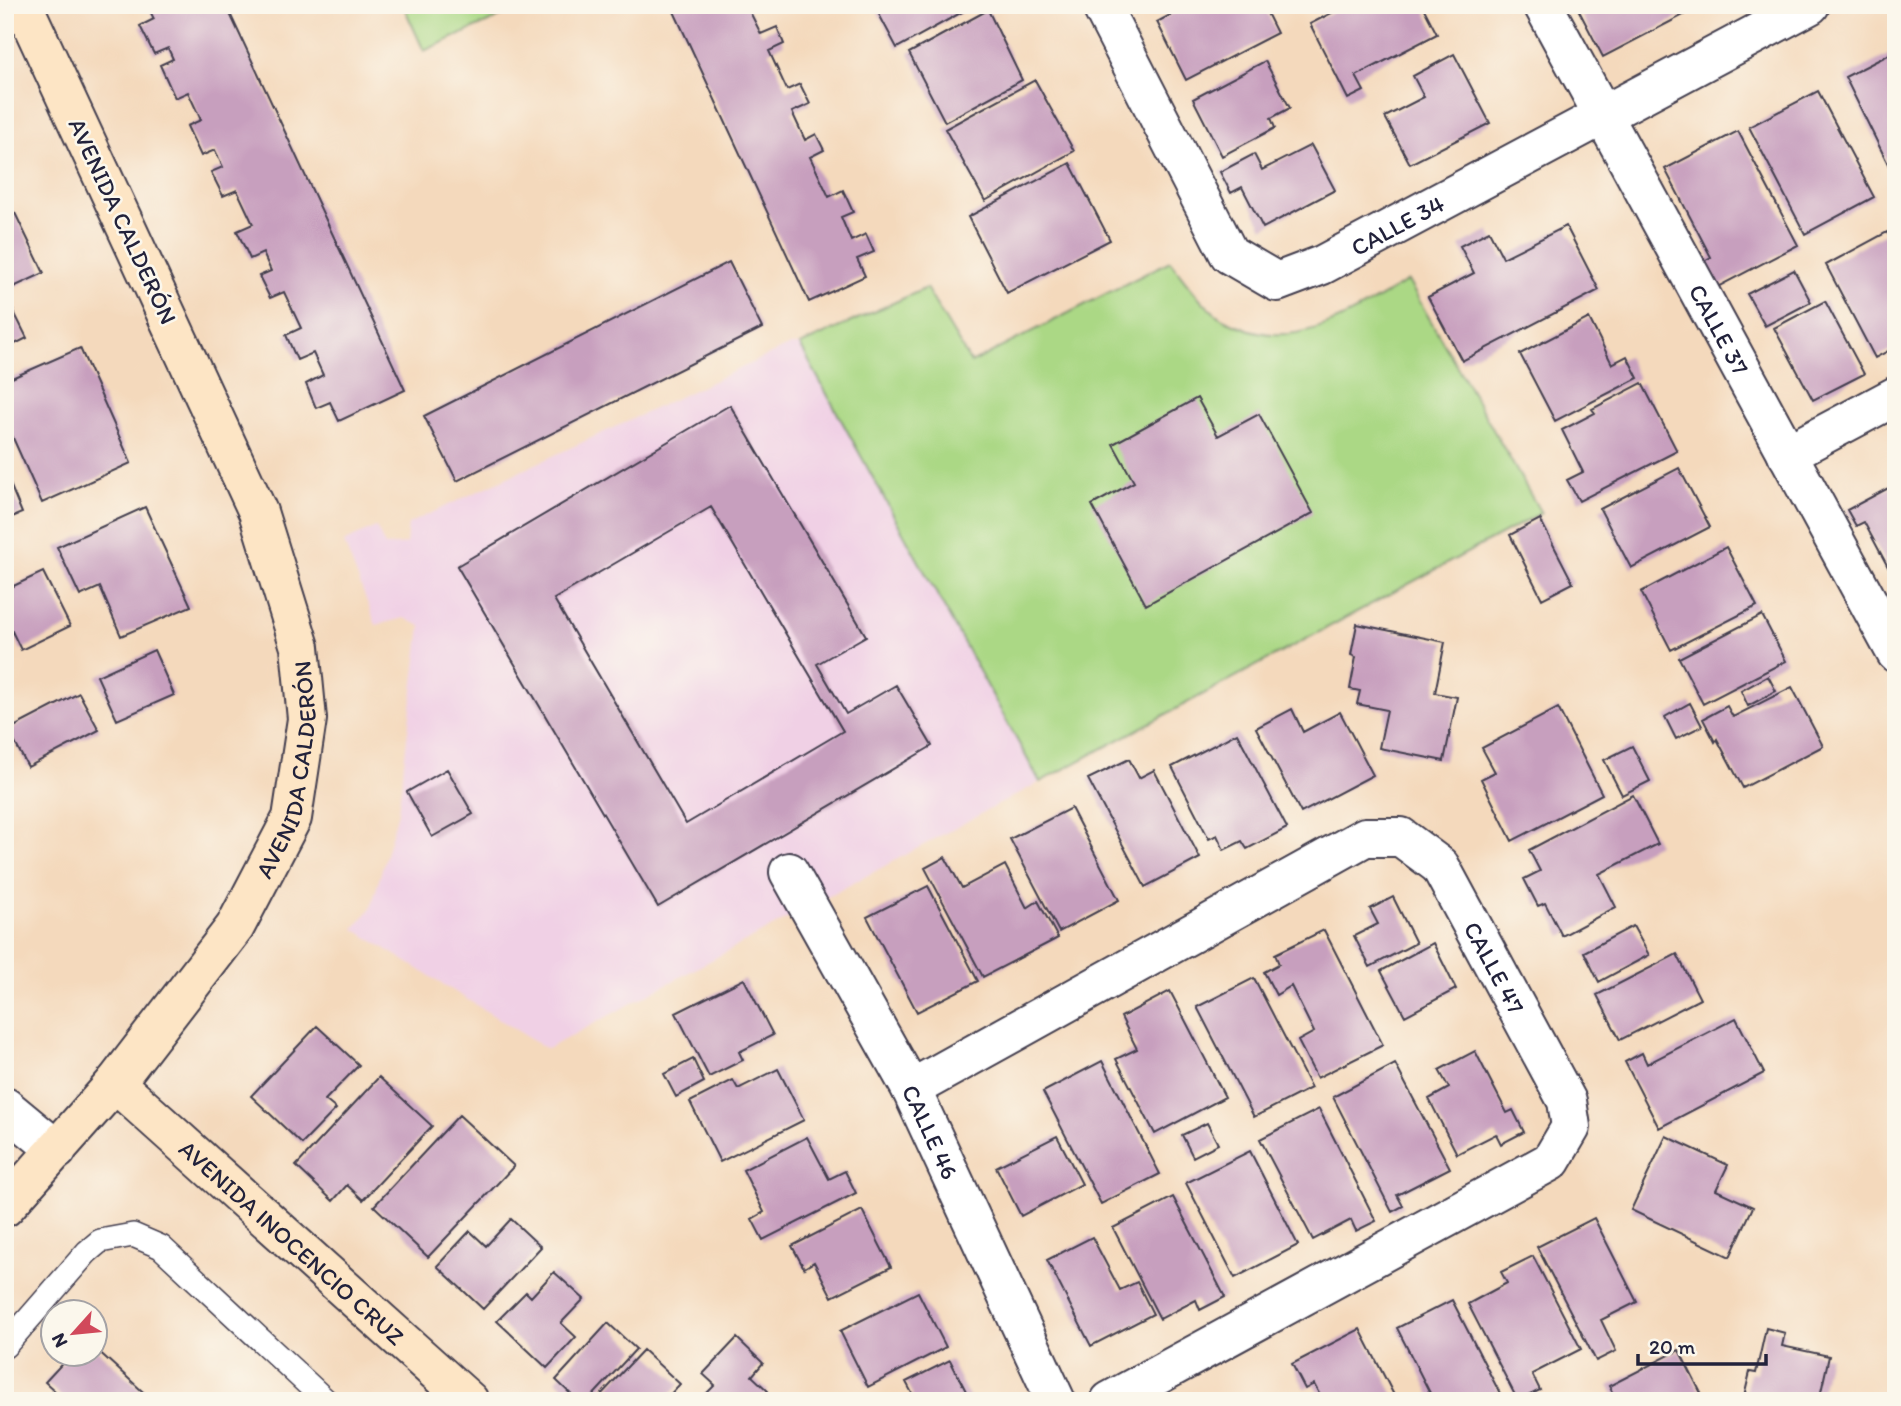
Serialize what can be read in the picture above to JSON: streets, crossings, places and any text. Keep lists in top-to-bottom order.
{
  "streets": {
    "street": [
      "AVENIDA CALDERÓN",
      "CALLE 34",
      "CALLE 37",
      "CALLE 47",
      "CALLE 46",
      "AVENIDA INOCENCIO CRUZ"
    ]
  },
  "crossings": [
    ["AVENIDA CALDERÓN", "AVENIDA INOCENCIO CRUZ"],
    ["CALLE 34", "CALLE 37"],
    ["CALLE 47", "CALLE 46"]
  ],
  "scale_bar": "20 m",
  "north": "bottom left"
}
